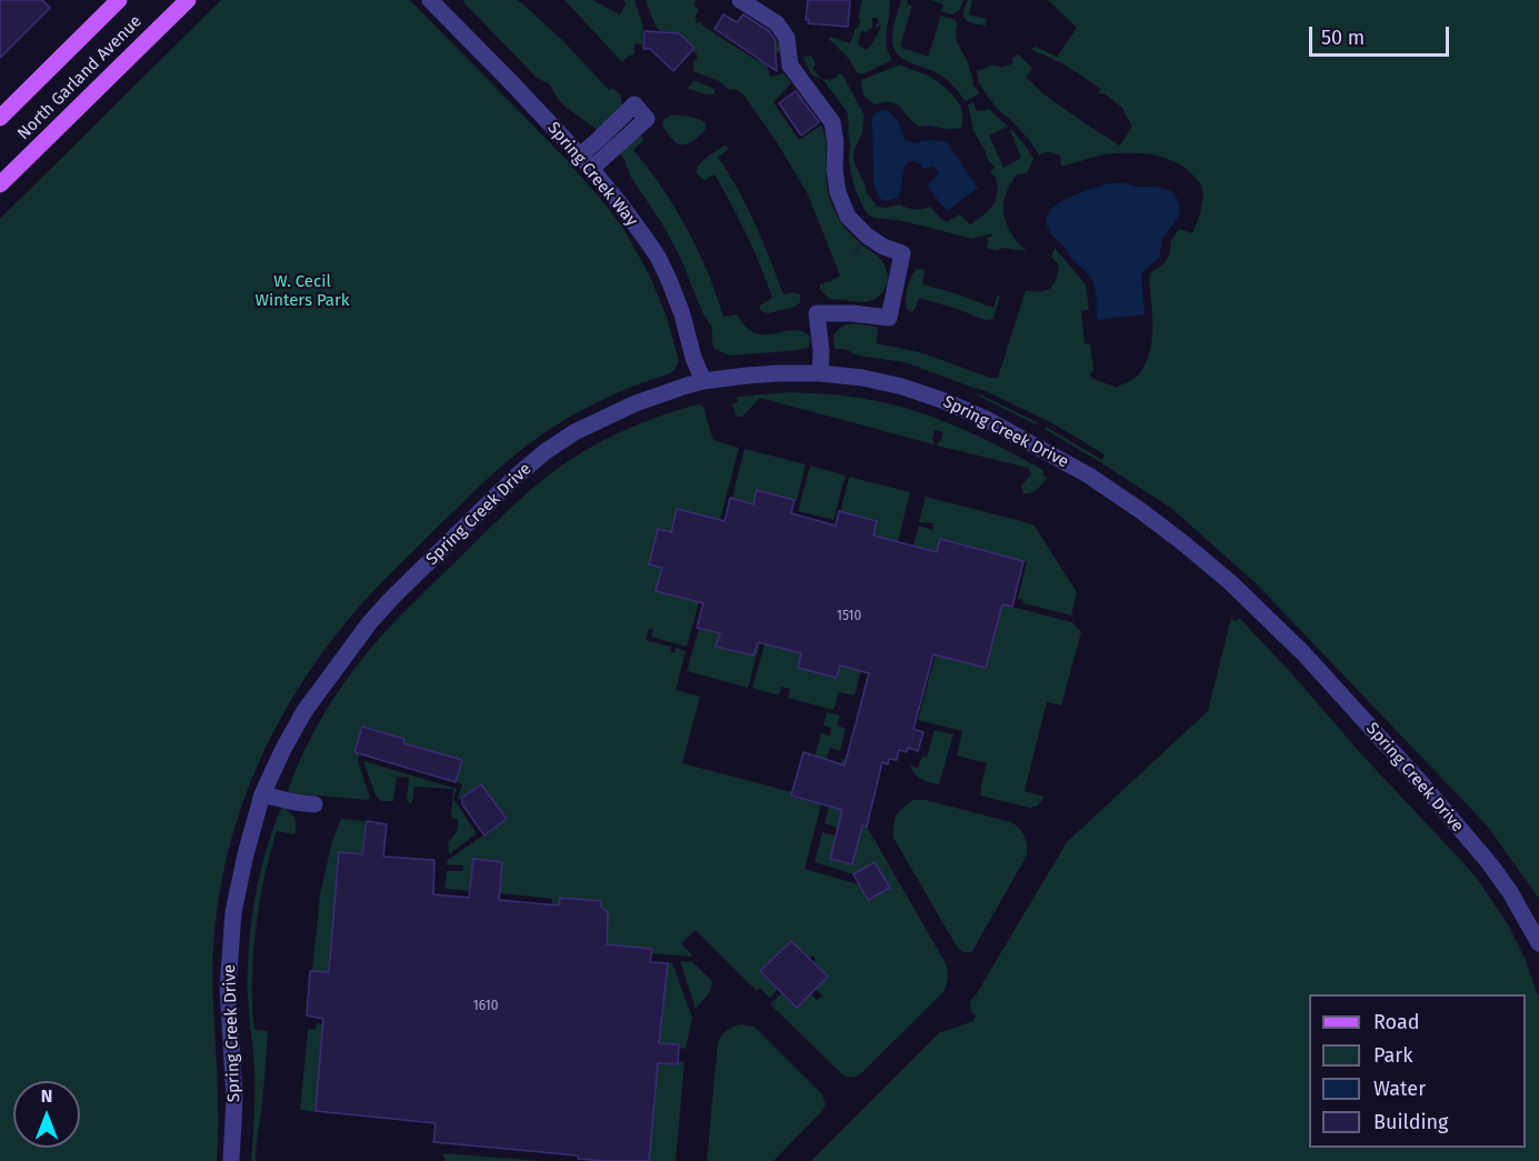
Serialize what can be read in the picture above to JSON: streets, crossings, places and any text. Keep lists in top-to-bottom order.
{
  "streets": {
    "main road": ["North Garland Avenue"],
    "street": ["Spring Creek Way", "Spring Creek Drive"]
  },
  "crossings": [
    ["Spring Creek Way", "Spring Creek Drive"]
  ],
  "parks": ["W. Cecil Winters Park"],
  "house_numbers": ["1510", "1610"],
  "legend": [
    "Road",
    "Park",
    "Water",
    "Building"
  ],
  "scale_bar": "50 m",
  "north": "top"
}
